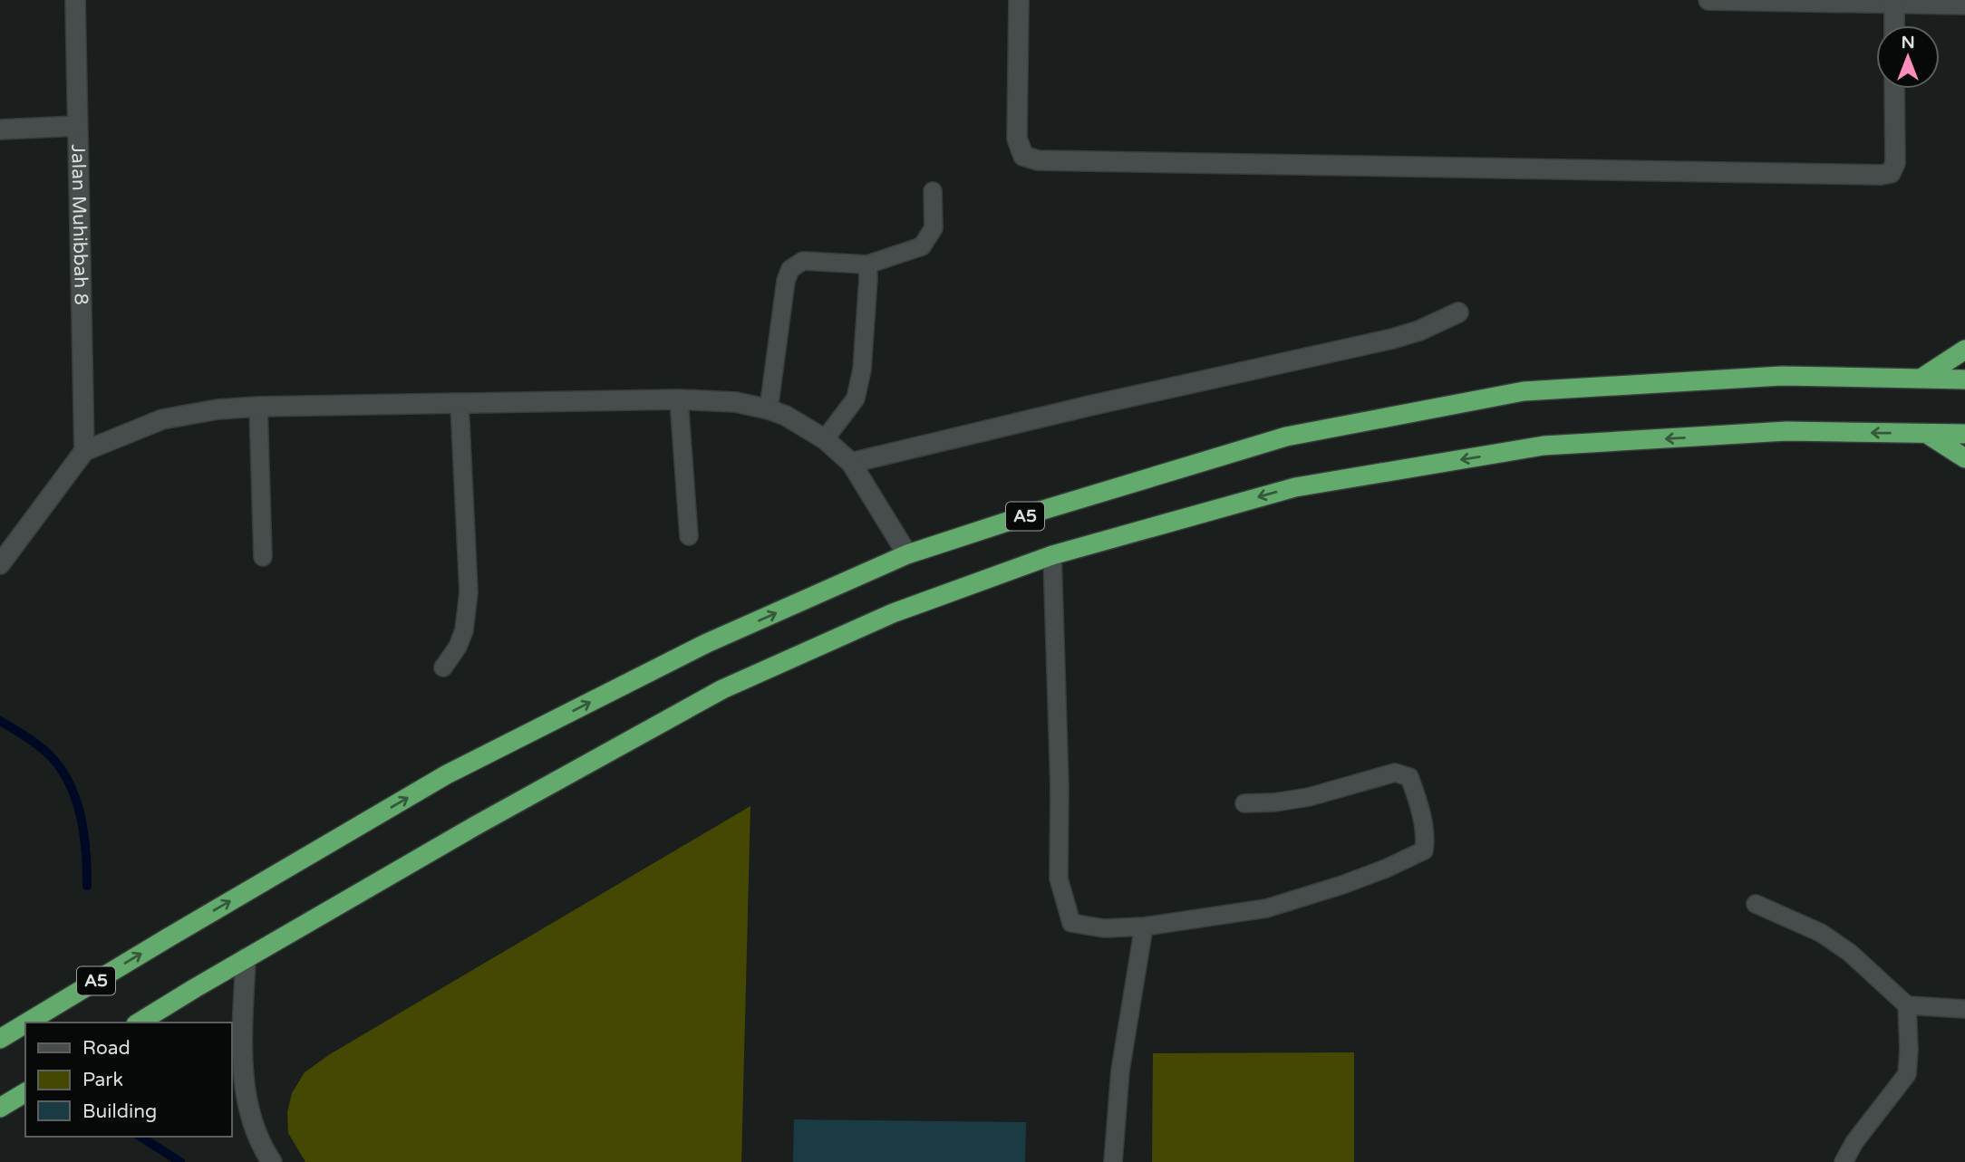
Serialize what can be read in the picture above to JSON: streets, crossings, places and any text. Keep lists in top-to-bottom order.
{
  "streets": {
    "highway": ["A5"],
    "street": ["Jalan Muhibbah 8"]
  },
  "legend": ["Road", "Park", "Building"],
  "north": "top"
}
